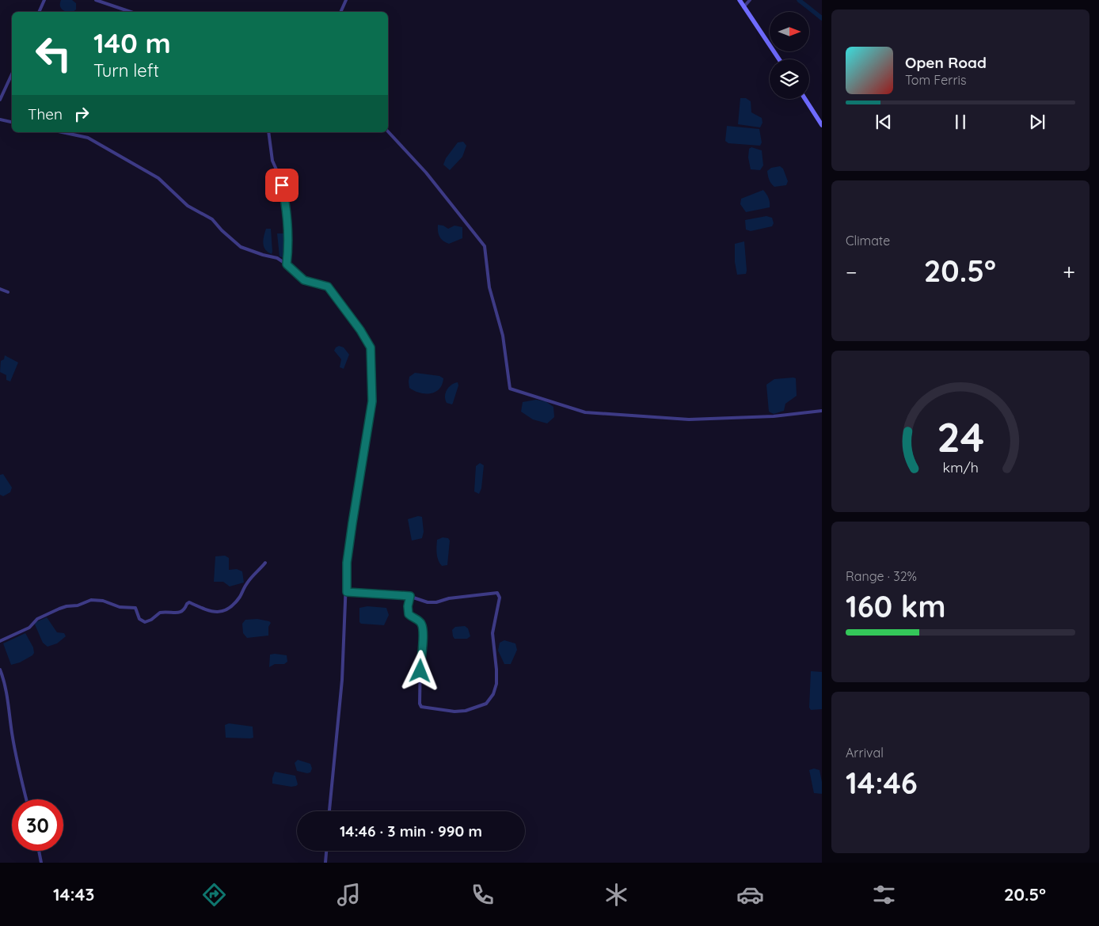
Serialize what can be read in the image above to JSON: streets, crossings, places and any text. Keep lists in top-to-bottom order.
{
  "north": "right",
  "page": {
    "turn": ["140 m", "Turn left"],
    "song": ["Open Road", "Tom Ferris"],
    "then": "Then",
    "tile": [
      "Climate",
      ["Range · 32%", "160 km"],
      ["Arrival", "14:46"]
    ],
    "heat": ["−", "20.5°", "+"],
    "limit": "30",
    "trip": "14:46 · 3 min · 990 m",
    "tabs": ["14:43", "20.5°"],
    "gauge": ["24", "km/h"]
  }
}
